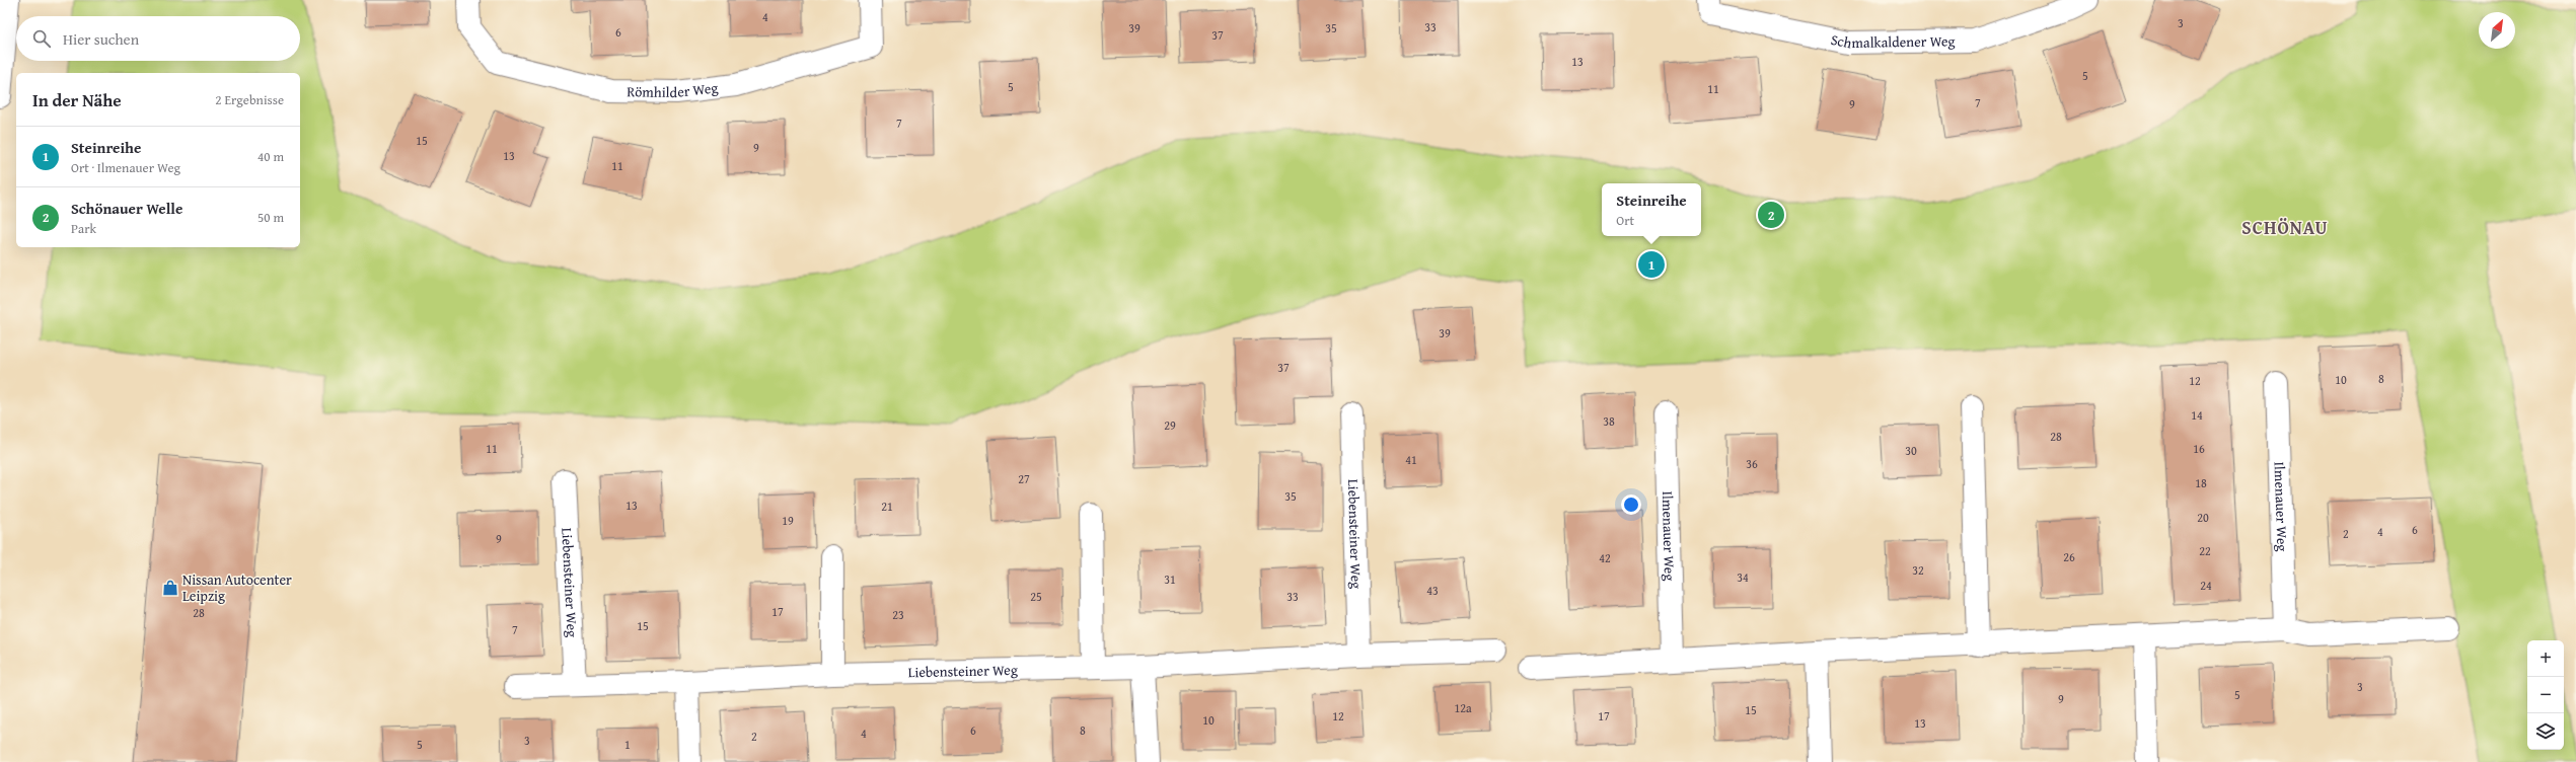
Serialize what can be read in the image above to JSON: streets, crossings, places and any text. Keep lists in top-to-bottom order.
{
  "streets": {
    "street": [
      "Schmalkaldener Weg",
      "Römhilder Weg",
      "Ilmenauer Weg",
      "Liebensteiner Weg"
    ]
  },
  "districts": ["SCHÖNAU"],
  "places": {
    "shop": ["Nissan Autocenter Leipzig"]
  },
  "house_numbers": [
    "4",
    "3",
    "33",
    "39",
    "35",
    "6",
    "37",
    "13",
    "5",
    "5",
    "11",
    "7",
    "9",
    "7",
    "15",
    "9",
    "13",
    "11",
    "39",
    "37",
    "8",
    "10",
    "12",
    "14",
    "38",
    "29",
    "28",
    "11",
    "16",
    "30",
    "41",
    "36",
    "27",
    "18",
    "35",
    "13",
    "21",
    "20",
    "19",
    "6",
    "4",
    "2",
    "9",
    "22",
    "26",
    "42",
    "32",
    "34",
    "31",
    "24",
    "43",
    "25",
    "33",
    "17",
    "28",
    "23",
    "15",
    "7",
    "3",
    "5",
    "9",
    "12a",
    "15",
    "12",
    "17",
    "10",
    "13",
    "6",
    "8",
    "4",
    "2",
    "3",
    "5",
    "1"
  ],
  "north": "top right",
  "page": {
    "search": "Hier suchen",
    "heading": ["In der Nähe", "2 Ergebnisse"],
    "list": [
      {
        "mark": "1",
        "name": "Steinreihe",
        "note": "Ort · Ilmenauer Weg",
        "value": "40 m"
      },
      {
        "mark": "2",
        "name": "Schönauer Welle",
        "note": "Park",
        "value": "50 m"
      }
    ],
    "popup": ["Steinreihe", "Ort"],
    "pins": ["2", "1"],
    "map_buttons": ["+", "−"]
  }
}
